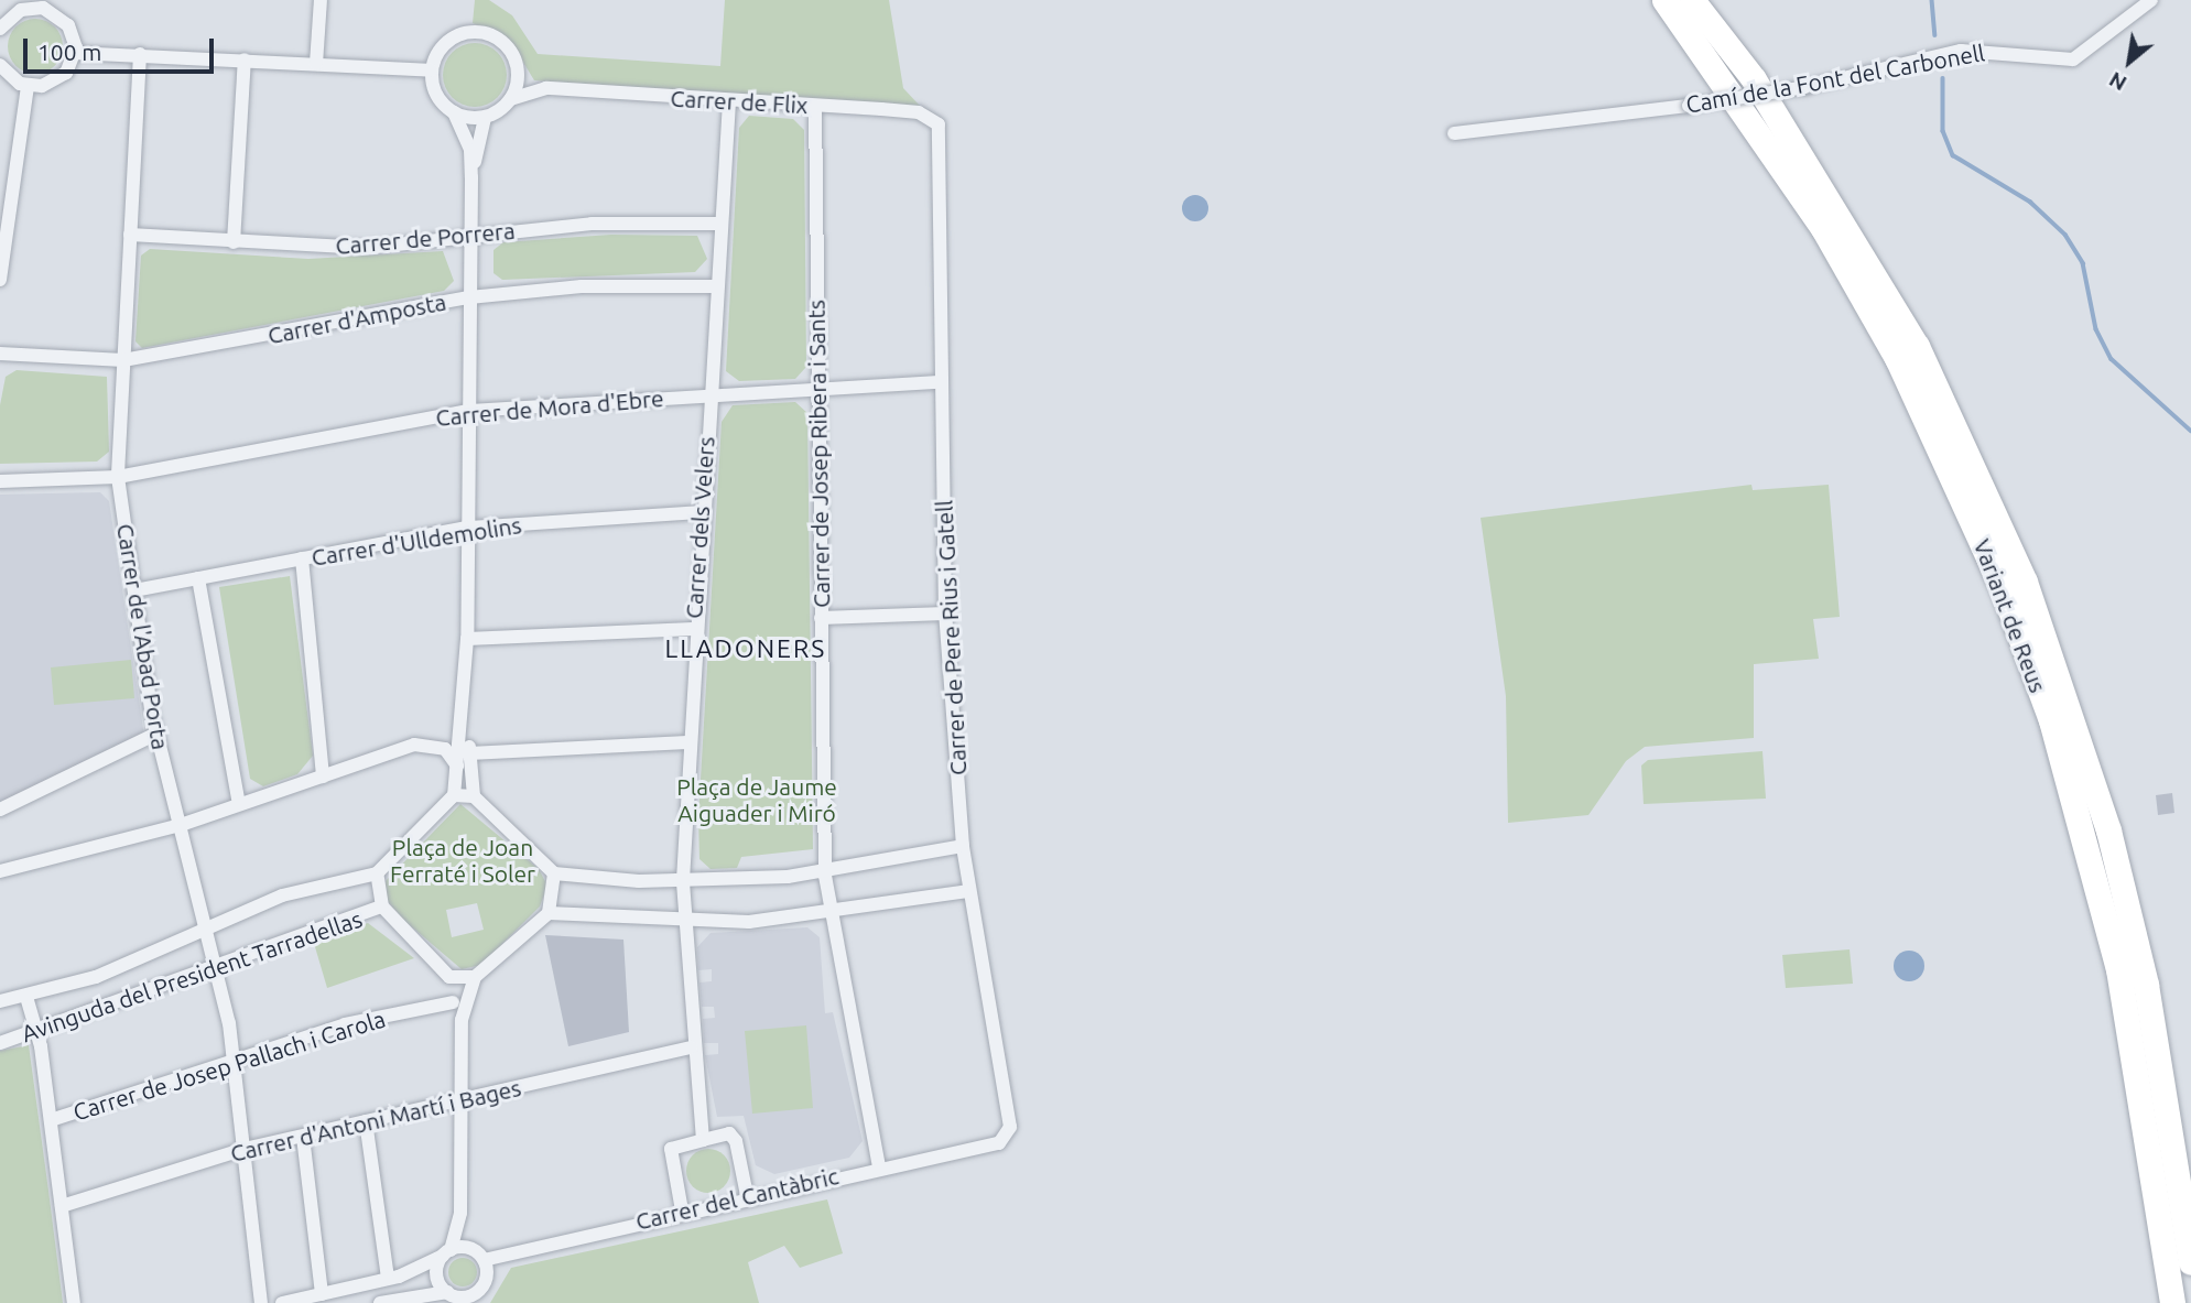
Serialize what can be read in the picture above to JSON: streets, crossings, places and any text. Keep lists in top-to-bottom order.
{
  "streets": {
    "highway": ["Variant de Reus"],
    "street": [
      "Camí de la Font del Carbonell",
      "Carrer de Flix",
      "Carrer de Porrera",
      "Carrer d'Amposta",
      "Carrer de Mora d'Ebre",
      "Carrer de Josep Ribera i Sants",
      "Carrer dels Velers",
      "Carrer d'Ulldemolins",
      "Carrer de l'Abad Porta",
      "Carrer de Pere Rius i Gatell",
      "Avinguda del President Tarradellas",
      "Carrer de Josep Pallach i Carola",
      "Carrer d'Antoni Martí i Bages",
      "Carrer del Cantàbric"
    ]
  },
  "crossings": [
    ["Carrer de Flix", "Carrer de Josep Ribera i Sants"],
    ["Carrer de Flix", "Carrer dels Velers"],
    ["Carrer de Flix", "Carrer de Pere Rius i Gatell"],
    ["Carrer de Porrera", "Carrer dels Velers"],
    ["Carrer de Porrera", "Carrer de l'Abad Porta"],
    ["Carrer d'Amposta", "Carrer dels Velers"],
    ["Carrer d'Amposta", "Carrer de l'Abad Porta"],
    ["Carrer de Mora d'Ebre", "Carrer de Josep Ribera i Sants"],
    ["Carrer de Mora d'Ebre", "Carrer dels Velers"],
    ["Carrer de Mora d'Ebre", "Carrer de l'Abad Porta"],
    ["Carrer de Mora d'Ebre", "Carrer de Pere Rius i Gatell"],
    ["Carrer de Josep Ribera i Sants", "Carrer del Cantàbric"],
    ["Carrer dels Velers", "Carrer d'Ulldemolins"],
    ["Carrer dels Velers", "Carrer d'Antoni Martí i Bages"],
    ["Carrer d'Ulldemolins", "Carrer de l'Abad Porta"],
    ["Carrer de l'Abad Porta", "Avinguda del President Tarradellas"],
    ["Carrer de l'Abad Porta", "Carrer de Josep Pallach i Carola"],
    ["Carrer de l'Abad Porta", "Carrer d'Antoni Martí i Bages"],
    ["Carrer de Pere Rius i Gatell", "Carrer del Cantàbric"]
  ],
  "districts": ["LLADONERS"],
  "parks": ["Plaça de Jaume Aiguader i Miró", "Plaça de Joan Ferraté i Soler"],
  "scale_bar": "100 m",
  "north": "bottom left"
}
